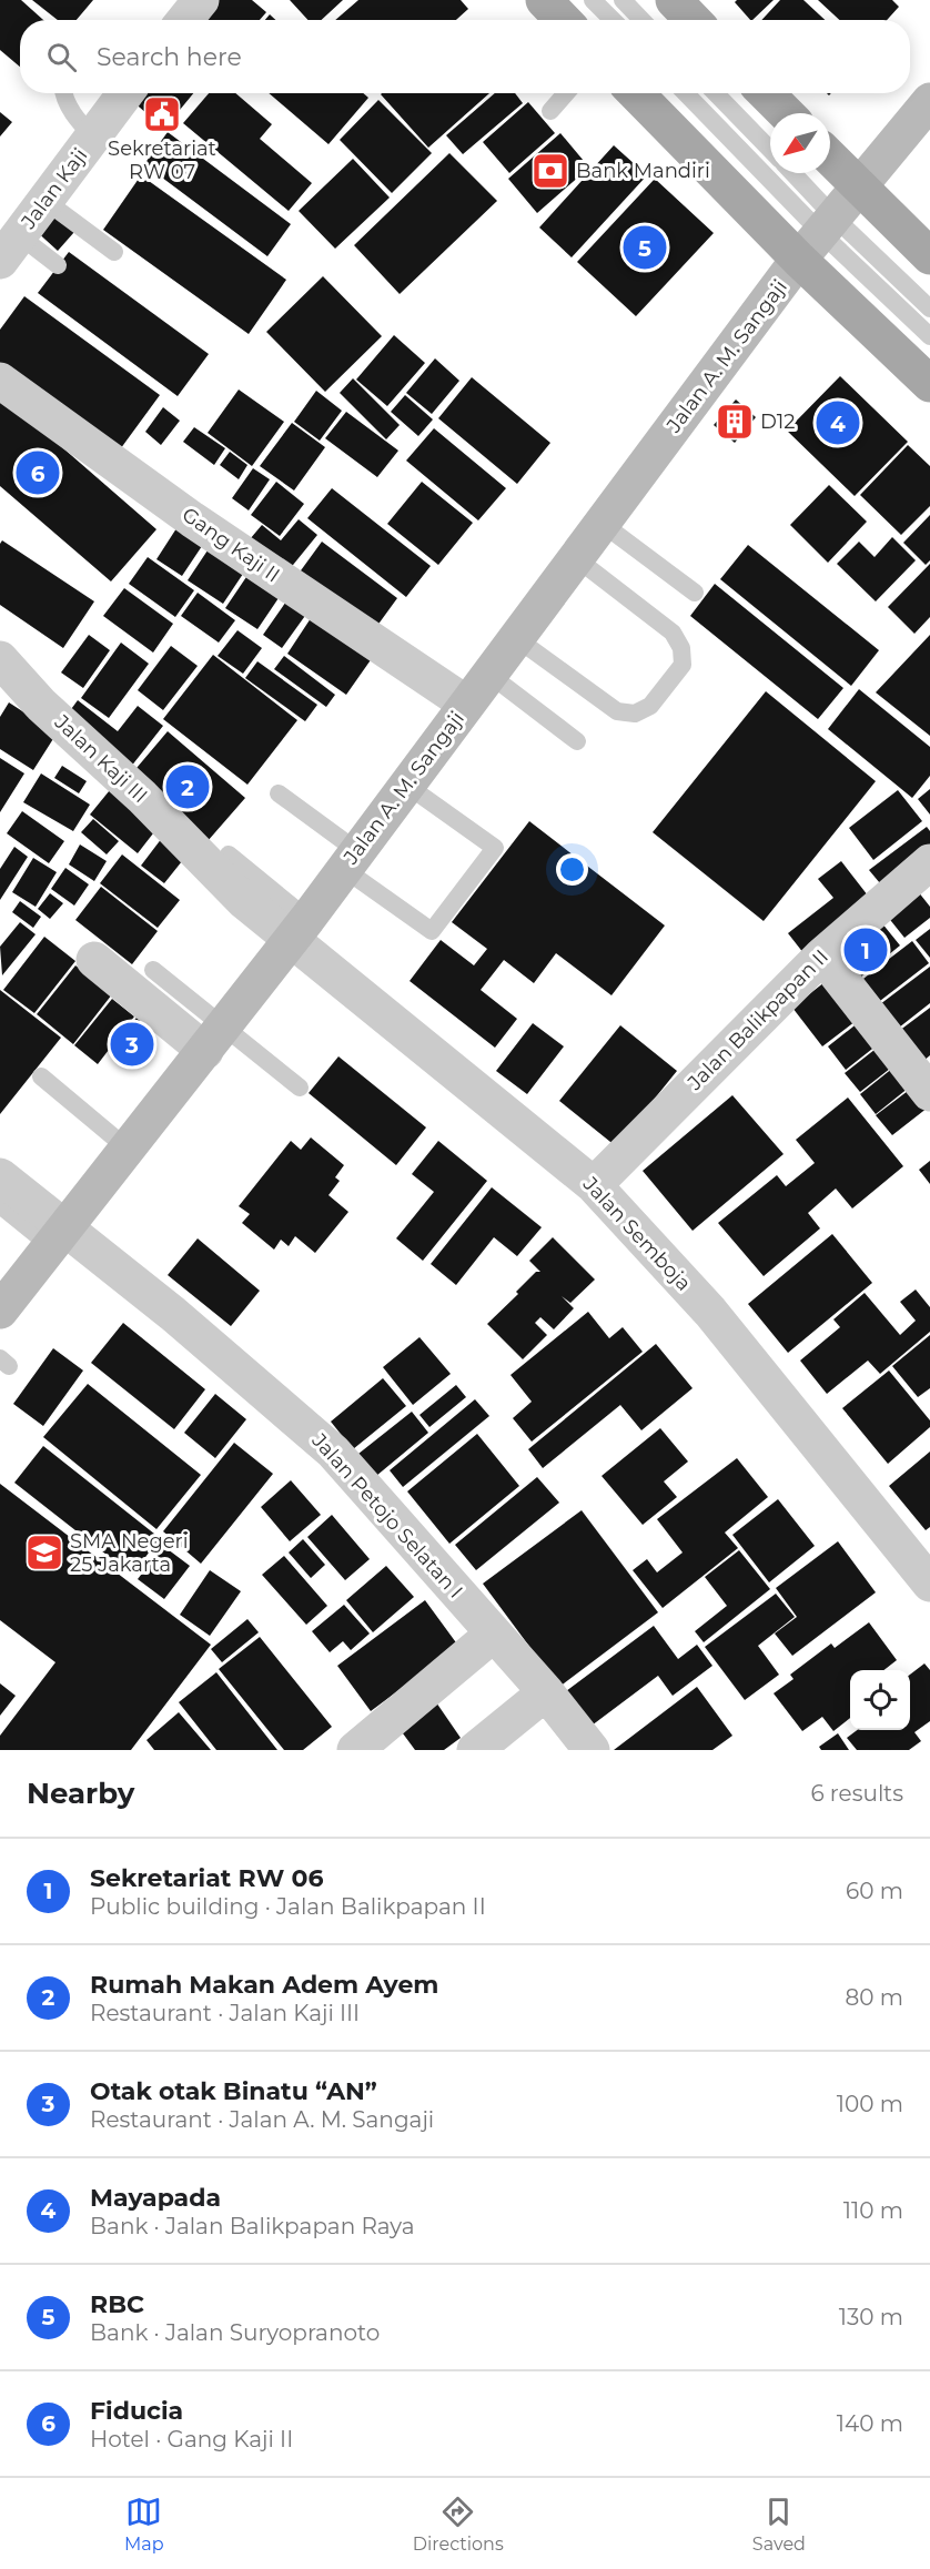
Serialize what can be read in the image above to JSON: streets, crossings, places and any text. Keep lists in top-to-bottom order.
{
  "streets": {
    "street": [
      "Jalan Kaji",
      "Jalan A. M. Sangaji",
      "Gang Kaji II",
      "Jalan Kaji III",
      "Jalan Balikpapan II",
      "Jalan Semboja",
      "Jalan Petojo Selatan I"
    ]
  },
  "crossings": [
    ["Jalan A. M. Sangaji", "Gang Kaji II"],
    ["Jalan A. M. Sangaji", "Jalan Kaji III"],
    ["Jalan A. M. Sangaji", "Jalan Semboja"],
    ["Jalan A. M. Sangaji", "Jalan Petojo Selatan I"],
    ["Jalan Kaji III", "Jalan Semboja"],
    ["Jalan Balikpapan II", "Jalan Semboja"]
  ],
  "places": {
    "public building": ["Sekretariat RW 07"],
    "bank": ["Bank Mandiri"],
    "building": ["D12"],
    "school or university": ["SMA Negeri 25 Jakarta"]
  },
  "north": "bottom left",
  "page": {
    "search": "Search here",
    "pins": [
      "5",
      "4",
      "6",
      "2",
      "1",
      "3"
    ],
    "heading": ["Nearby", "6 results"],
    "list": [
      {
        "mark": "1",
        "name": "Sekretariat RW 06",
        "note": "Public building · Jalan Balikpapan II",
        "value": "60 m"
      },
      {
        "mark": "2",
        "name": "Rumah Makan Adem Ayem",
        "note": "Restaurant · Jalan Kaji III",
        "value": "80 m"
      },
      {
        "mark": "3",
        "name": "Otak otak Binatu “AN”",
        "note": "Restaurant · Jalan A. M. Sangaji",
        "value": "100 m"
      },
      {
        "mark": "4",
        "name": "Mayapada",
        "note": "Bank · Jalan Balikpapan Raya",
        "value": "110 m"
      },
      {
        "mark": "5",
        "name": "RBC",
        "note": "Bank · Jalan Suryopranoto",
        "value": "130 m"
      },
      {
        "mark": "6",
        "name": "Fiducia",
        "note": "Hotel · Gang Kaji II",
        "value": "140 m"
      }
    ],
    "nav": ["Map", "Directions", "Saved"]
  }
}
